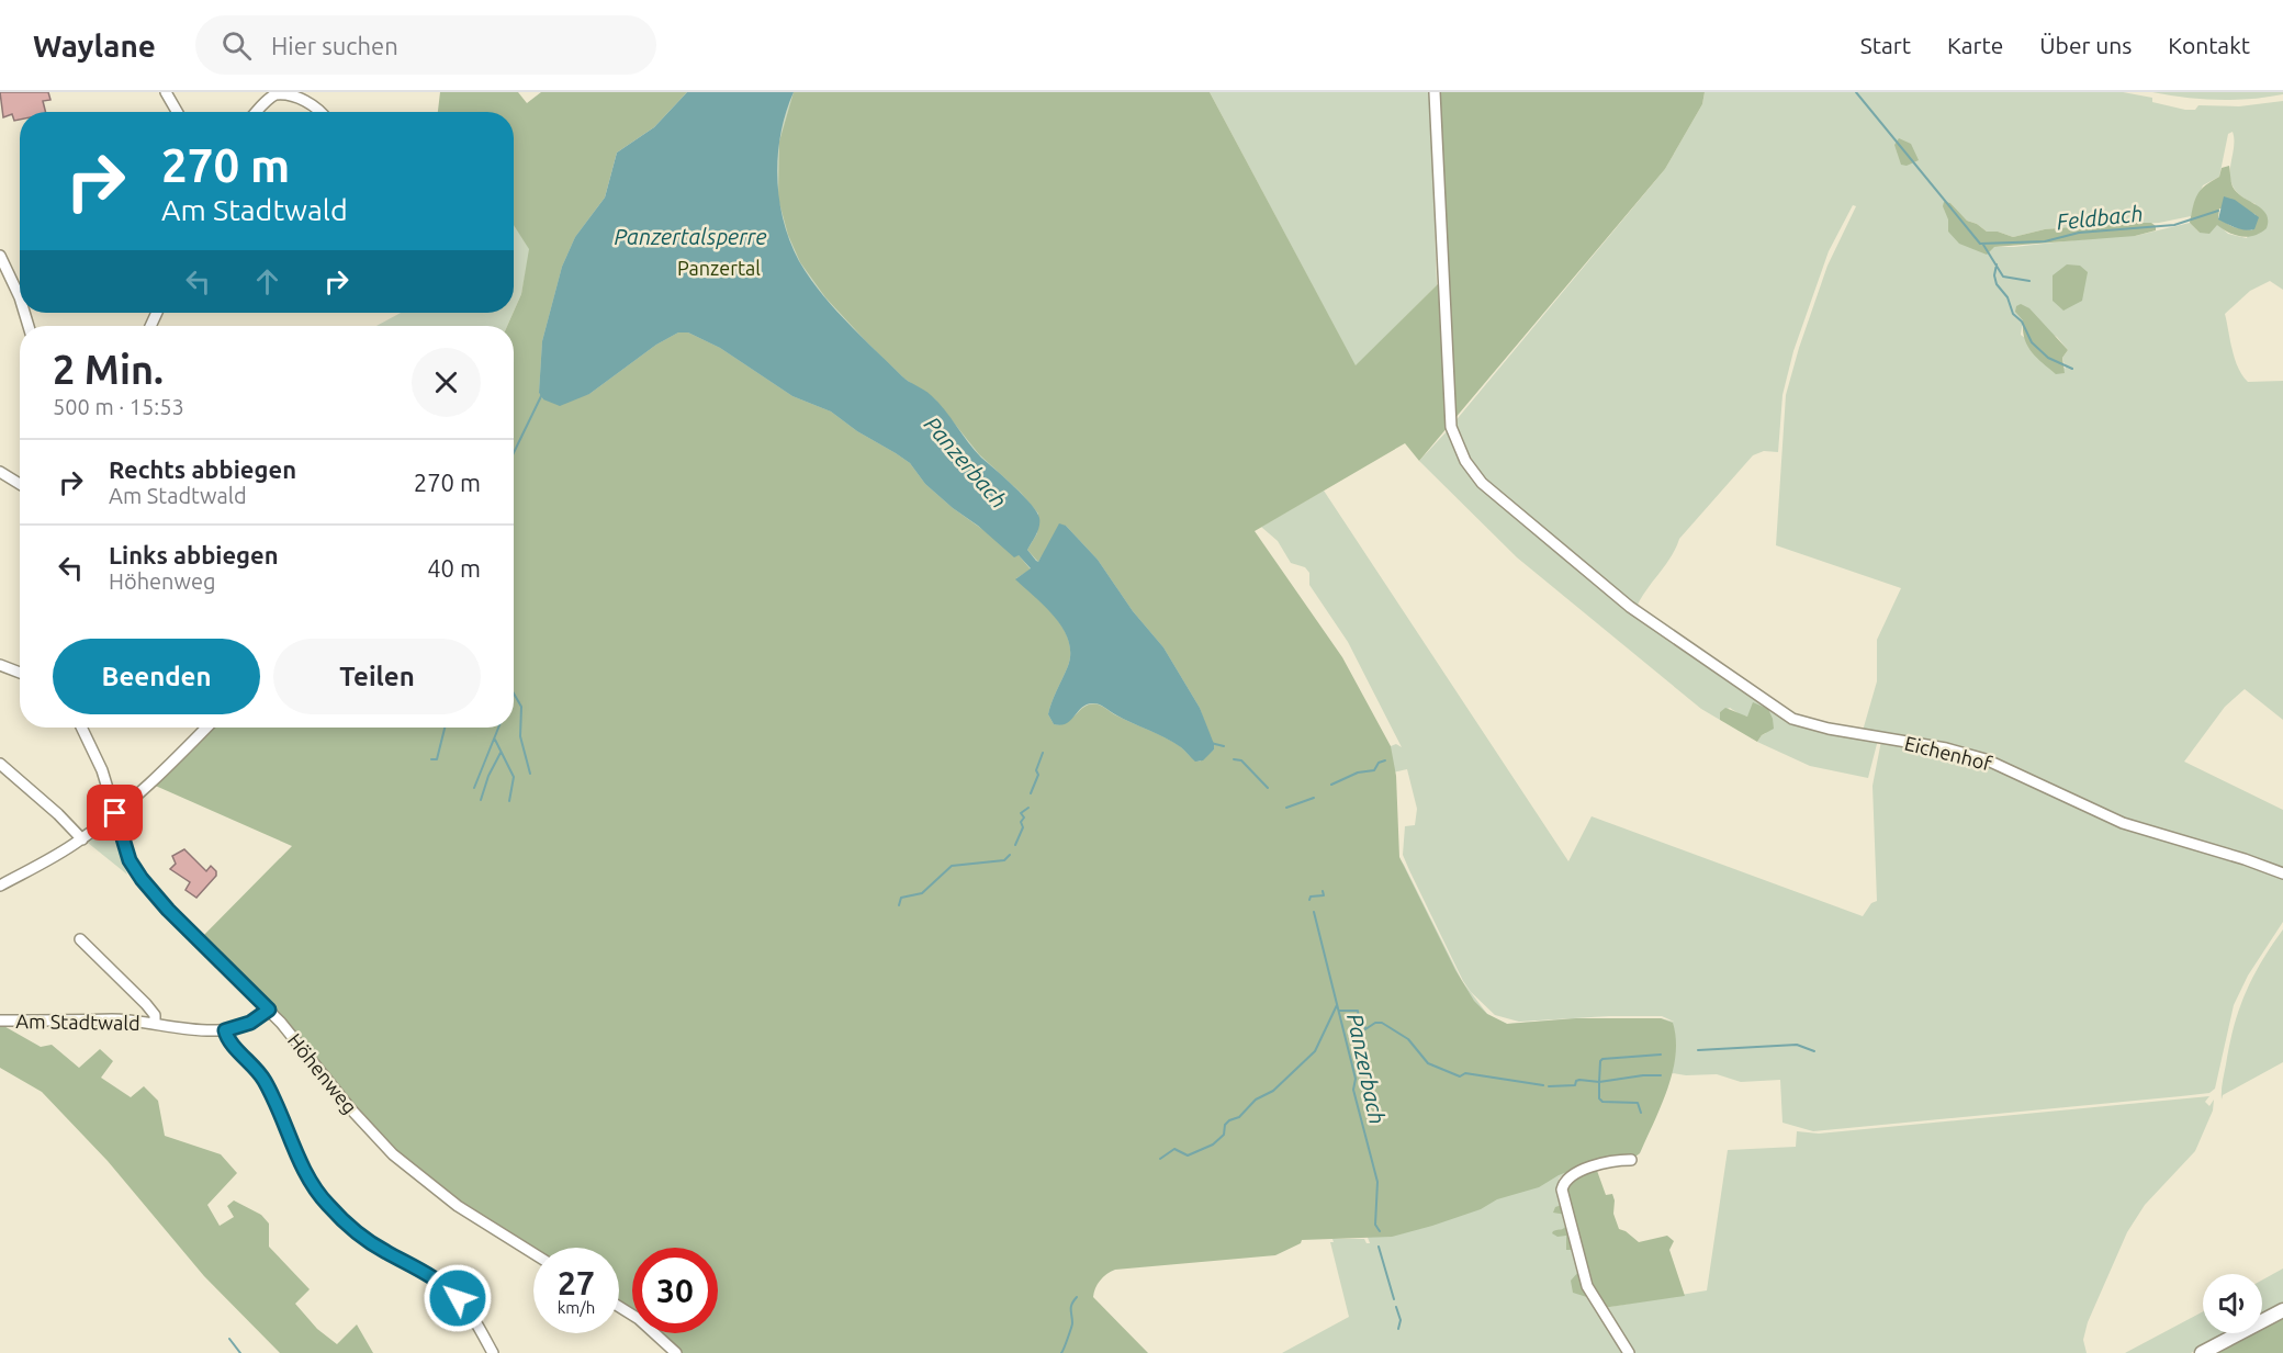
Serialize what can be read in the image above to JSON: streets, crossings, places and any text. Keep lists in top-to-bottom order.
{
  "streets": {
    "street": ["Eichenhof", "Am Stadtwald", "Höhenweg"]
  },
  "crossings": [
    ["Am Stadtwald", "Höhenweg"]
  ],
  "water": ["Feldbach", "Panzertalsperre", "Panzerbach"],
  "parks": ["Panzertal"],
  "page": {
    "header": "Waylane",
    "search": "Hier suchen",
    "nav": [
      "Start",
      "Karte",
      "Über uns",
      "Kontakt"
    ],
    "turn": ["270 m", "Am Stadtwald"],
    "heading": ["2 Min.", "500 m · 15:53"],
    "list": [
      {
        "name": "Rechts abbiegen",
        "note": "Am Stadtwald",
        "value": "270 m"
      },
      {
        "name": "Links abbiegen",
        "note": "Höhenweg",
        "value": "40 m"
      }
    ],
    "buttons": ["Beenden", "Teilen"],
    "speed": "27 km/h",
    "limit": "30"
  }
}
